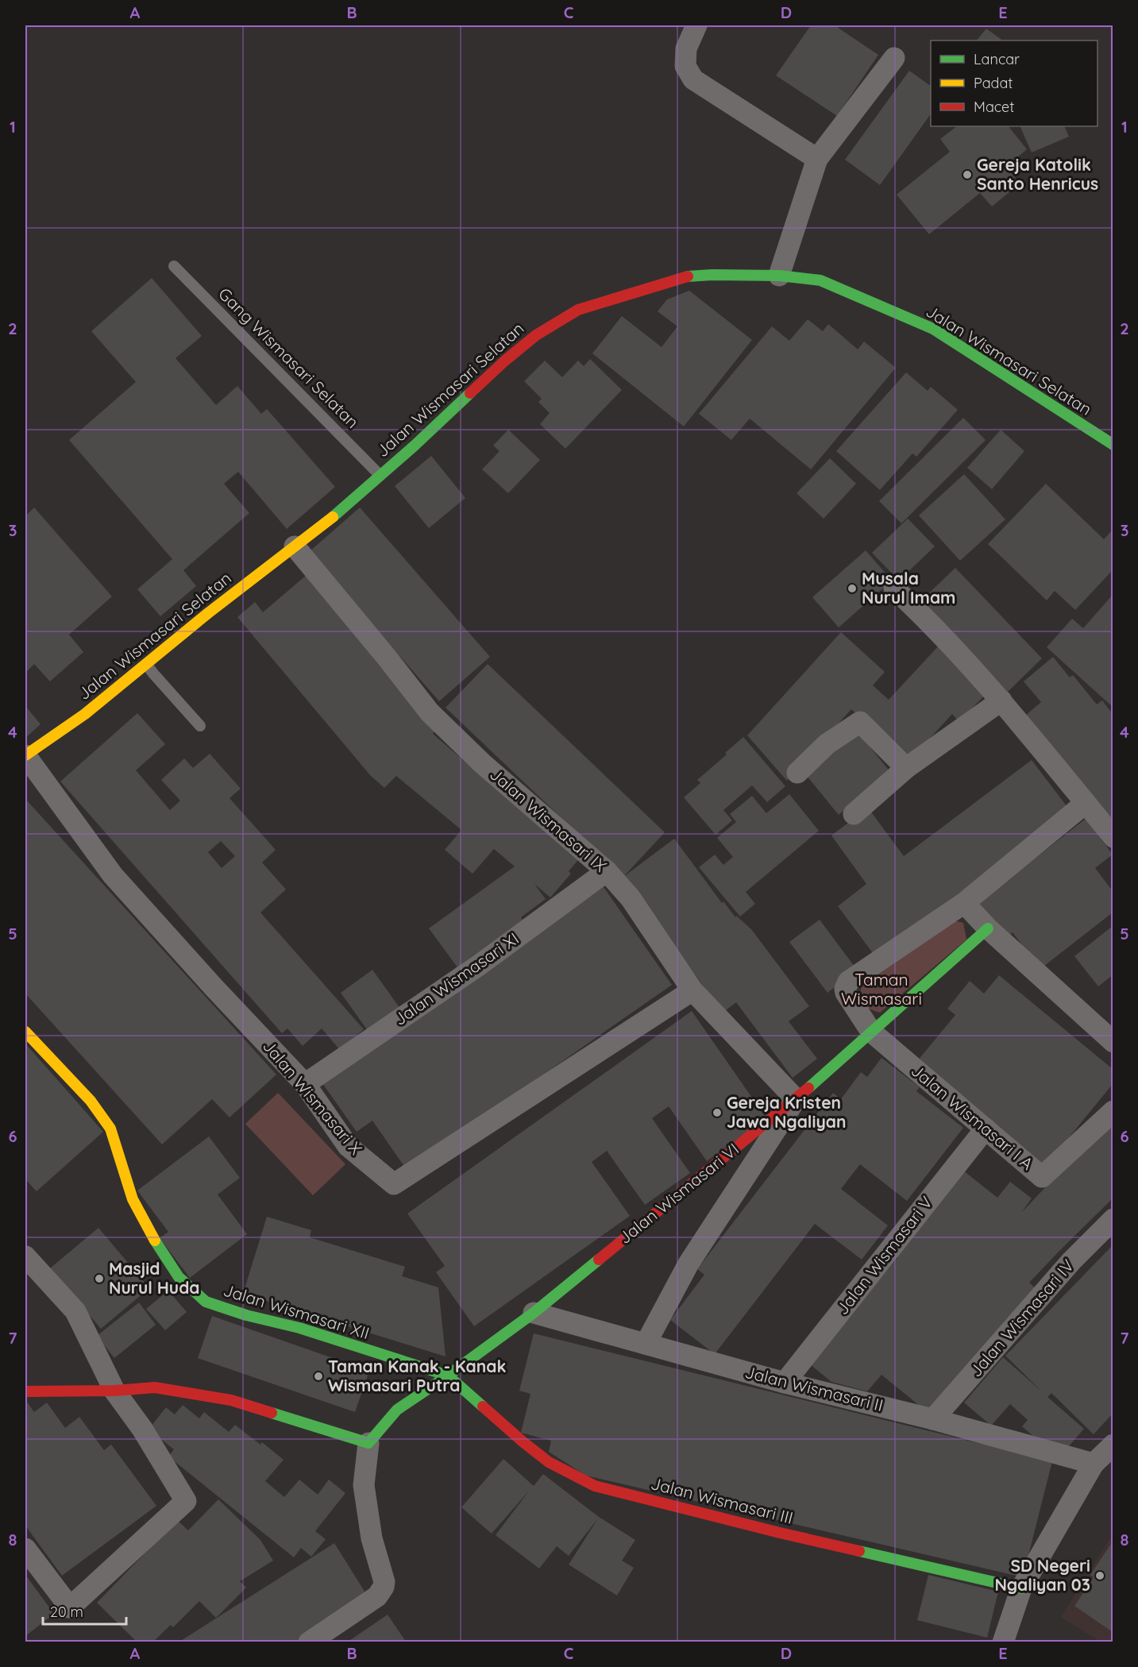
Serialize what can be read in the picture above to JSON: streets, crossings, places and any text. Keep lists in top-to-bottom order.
{
  "streets": {
    "street": [
      "Jalan Wismasari Selatan",
      "Jalan Wismasari IX",
      "Jalan Wismasari XI",
      "Jalan Wismasari X",
      "Jalan Wismasari I A",
      "Jalan Wismasari VI",
      "Jalan Wismasari V",
      "Jalan Wismasari XII",
      "Jalan Wismasari IV",
      "Jalan Wismasari II",
      "Jalan Wismasari III"
    ],
    "lane": ["Gang Wismasari Selatan"]
  },
  "crossings": [
    ["Gang Wismasari Selatan", "Jalan Wismasari Selatan"],
    ["Jalan Wismasari Selatan", "Jalan Wismasari IX"],
    ["Jalan Wismasari Selatan", "Jalan Wismasari X"],
    ["Jalan Wismasari IX", "Jalan Wismasari XI"],
    ["Jalan Wismasari IX", "Jalan Wismasari X"],
    ["Jalan Wismasari IX", "Jalan Wismasari VI"],
    ["Jalan Wismasari XI", "Jalan Wismasari X"],
    ["Jalan Wismasari I A", "Jalan Wismasari V"],
    ["Jalan Wismasari VI", "Jalan Wismasari XII"],
    ["Jalan Wismasari VI", "Jalan Wismasari II"],
    ["Jalan Wismasari VI", "Jalan Wismasari III"],
    ["Jalan Wismasari V", "Jalan Wismasari II"],
    ["Jalan Wismasari XII", "Jalan Wismasari III"],
    ["Jalan Wismasari IV", "Jalan Wismasari II"]
  ],
  "parks": ["Taman Wismasari"],
  "places": [
    "Gereja Katolik Santo Henricus",
    "Musala Nurul Imam",
    "Gereja Kristen Jawa Ngaliyan",
    "Masjid Nurul Huda",
    "Taman Kanak - Kanak Wismasari Putra",
    "SD Negeri Ngaliyan 03"
  ],
  "legend": ["Lancar", "Padat", "Macet"],
  "scale_bar": "20 m",
  "grid": {
    "columns": [
      "A",
      "B",
      "C",
      "D",
      "E"
    ],
    "rows": [
      "1",
      "2",
      "3",
      "4",
      "5",
      "6",
      "7",
      "8"
    ]
  }
}
